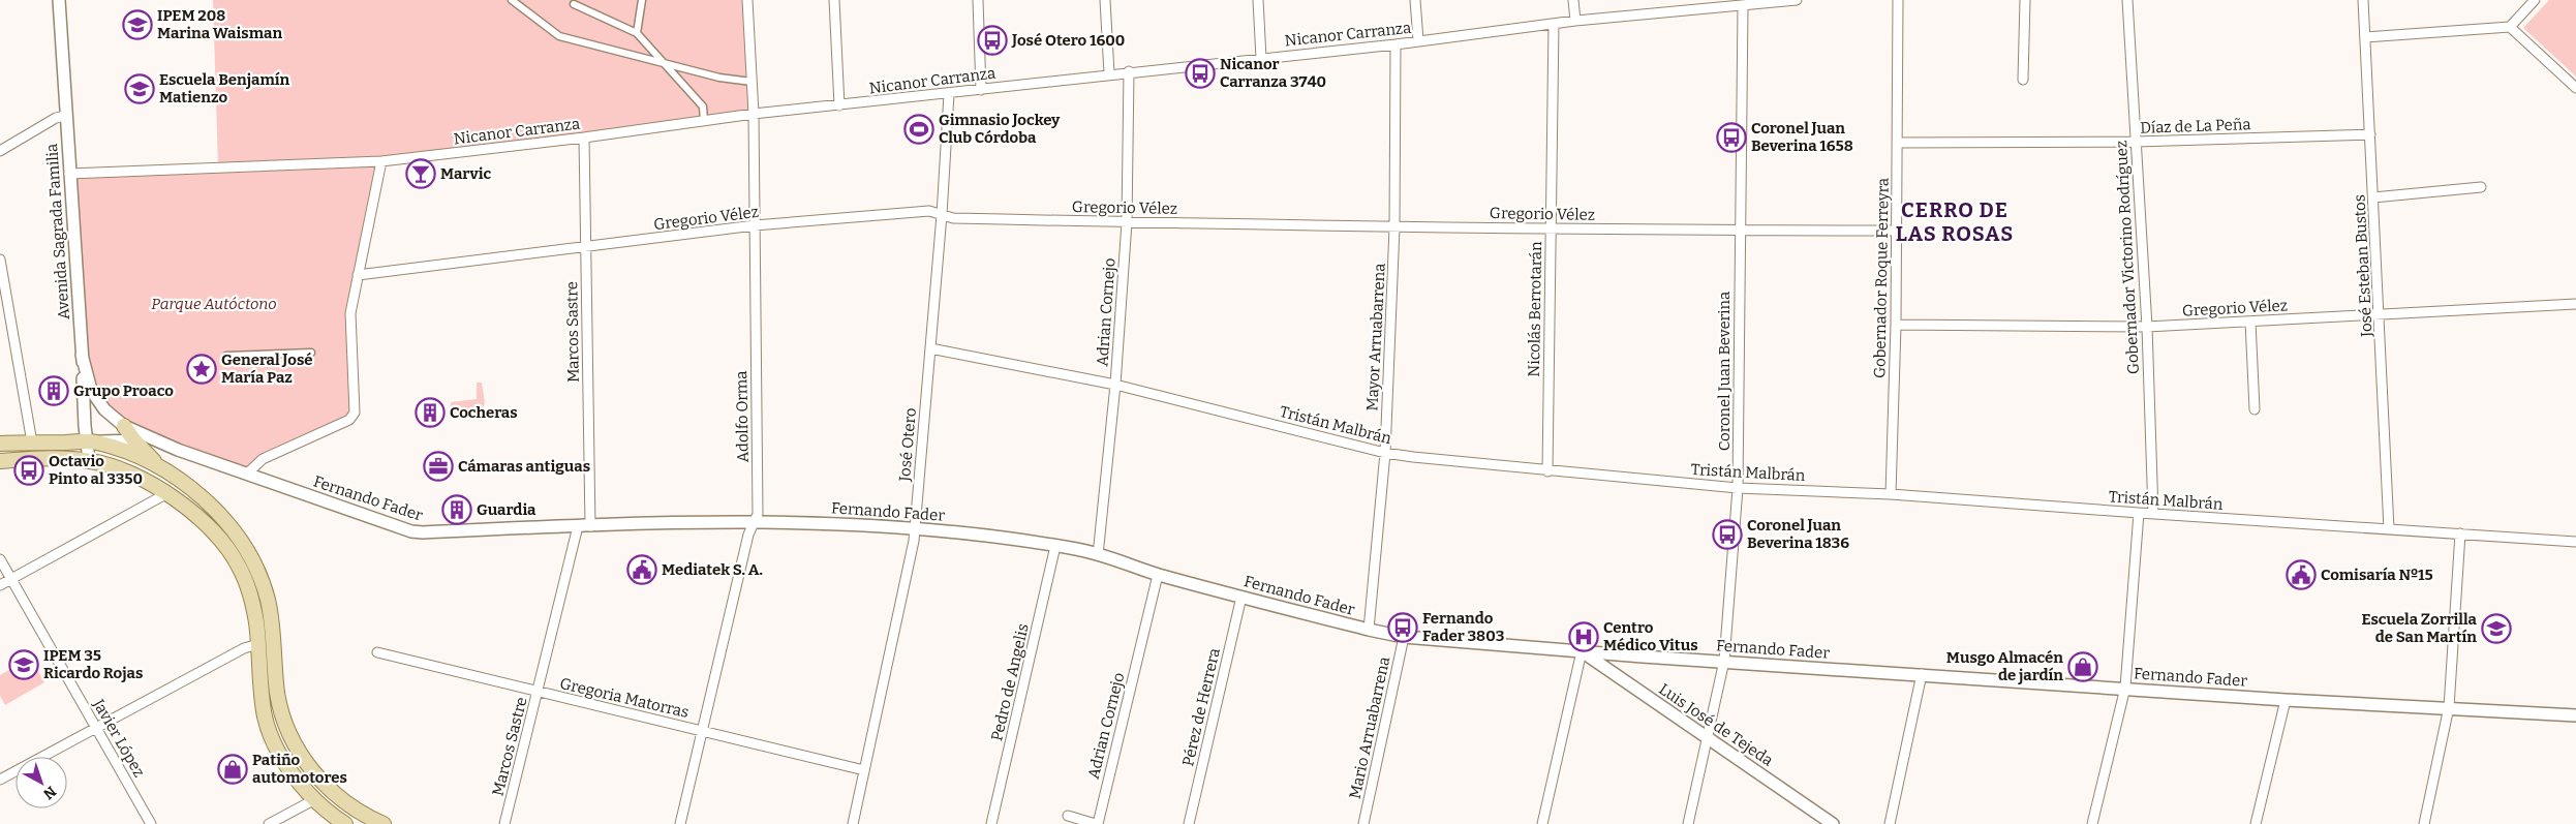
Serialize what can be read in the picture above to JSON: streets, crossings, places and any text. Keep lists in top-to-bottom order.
{
  "streets": {
    "main road": ["Avenida Sagrada Familia", "Fernando Fader", "Luis José de Tejeda"],
    "street": [
      "Nicanor Carranza",
      "Díaz de La Peña",
      "Gregorio Vélez",
      "Gobernador Victorino Rodríguez",
      "José Esteban Bustos",
      "Gobernador Roque Ferreyra",
      "Nicolás Berrotarán",
      "Adrian Cornejo",
      "Marcos Sastre",
      "Mayor Arruabarrena",
      "Coronel Juan Beverina",
      "Adolfo Orma",
      "Tristán Malbrán",
      "José Otero",
      "Pedro de Angelis",
      "Gregoria Matorras",
      "Pérez de Herrera",
      "Mario Arruabarrena",
      "Javier López"
    ]
  },
  "crossings": [
    ["Nicanor Carranza", "Avenida Sagrada Familia"],
    ["Nicanor Carranza", "Nicolás Berrotarán"],
    ["Nicanor Carranza", "Adrian Cornejo"],
    ["Nicanor Carranza", "Marcos Sastre"],
    ["Nicanor Carranza", "Mayor Arruabarrena"],
    ["Nicanor Carranza", "Coronel Juan Beverina"],
    ["Nicanor Carranza", "Adolfo Orma"],
    ["Nicanor Carranza", "José Otero"],
    ["Díaz de La Peña", "Gobernador Victorino Rodríguez"],
    ["Díaz de La Peña", "José Esteban Bustos"],
    ["Díaz de La Peña", "Gobernador Roque Ferreyra"],
    ["Gregorio Vélez", "Gobernador Victorino Rodríguez"],
    ["Gregorio Vélez", "José Esteban Bustos"],
    ["Gregorio Vélez", "Gobernador Roque Ferreyra"],
    ["Gregorio Vélez", "Nicolás Berrotarán"],
    ["Gregorio Vélez", "Adrian Cornejo"],
    ["Gregorio Vélez", "Marcos Sastre"],
    ["Gregorio Vélez", "Mayor Arruabarrena"],
    ["Gregorio Vélez", "Coronel Juan Beverina"],
    ["Gregorio Vélez", "Adolfo Orma"],
    ["Gregorio Vélez", "José Otero"],
    ["Avenida Sagrada Familia", "Fernando Fader"],
    ["Gobernador Victorino Rodríguez", "Tristán Malbrán"],
    ["José Esteban Bustos", "Tristán Malbrán"],
    ["Gobernador Roque Ferreyra", "Tristán Malbrán"],
    ["Nicolás Berrotarán", "Tristán Malbrán"],
    ["Adrian Cornejo", "Tristán Malbrán"],
    ["Adrian Cornejo", "Fernando Fader"],
    ["Marcos Sastre", "Fernando Fader"],
    ["Marcos Sastre", "Gregoria Matorras"],
    ["Mayor Arruabarrena", "Tristán Malbrán"],
    ["Mayor Arruabarrena", "Fernando Fader"],
    ["Coronel Juan Beverina", "Tristán Malbrán"],
    ["Coronel Juan Beverina", "Fernando Fader"],
    ["Coronel Juan Beverina", "Luis José de Tejeda"],
    ["Adolfo Orma", "Fernando Fader"],
    ["Adolfo Orma", "Gregoria Matorras"],
    ["Tristán Malbrán", "José Otero"],
    ["José Otero", "Fernando Fader"],
    ["José Otero", "Gregoria Matorras"],
    ["Fernando Fader", "Pedro de Angelis"],
    ["Fernando Fader", "Pérez de Herrera"],
    ["Fernando Fader", "Luis José de Tejeda"],
    ["Fernando Fader", "Mario Arruabarrena"]
  ],
  "districts": ["CERRO DE LAS ROSAS"],
  "parks": ["Parque Autóctono"],
  "places": {
    "school or university": [
      "IPEM 208 Marina Waisman",
      "Escuela Benjamín Matienzo",
      "Escuela Zorrilla de San Martín",
      "IPEM 35 Ricardo Rojas"
    ],
    "bus stop": [
      "José Otero 1600",
      "Nicanor Carranza 3740",
      "Coronel Juan Beverina 1658",
      "Octavio Pinto al 3350",
      "Coronel Juan Beverina 1836",
      "Fernando Fader 3803"
    ],
    "sports": ["Gimnasio Jockey Club Córdoba"],
    "bar": ["Marvic"],
    "place": ["General José María Paz"],
    "building": ["Grupo Proaco", "Cocheras", "Guardia"],
    "office": ["Cámaras antiguas"],
    "public building": ["Mediatek S. A.", "Comisaría Nº15"],
    "hospital": ["Centro Médico Vitus"],
    "shop": ["Musgo Almacén de jardín", "Patiño automotores"]
  },
  "north": "bottom right"
}
